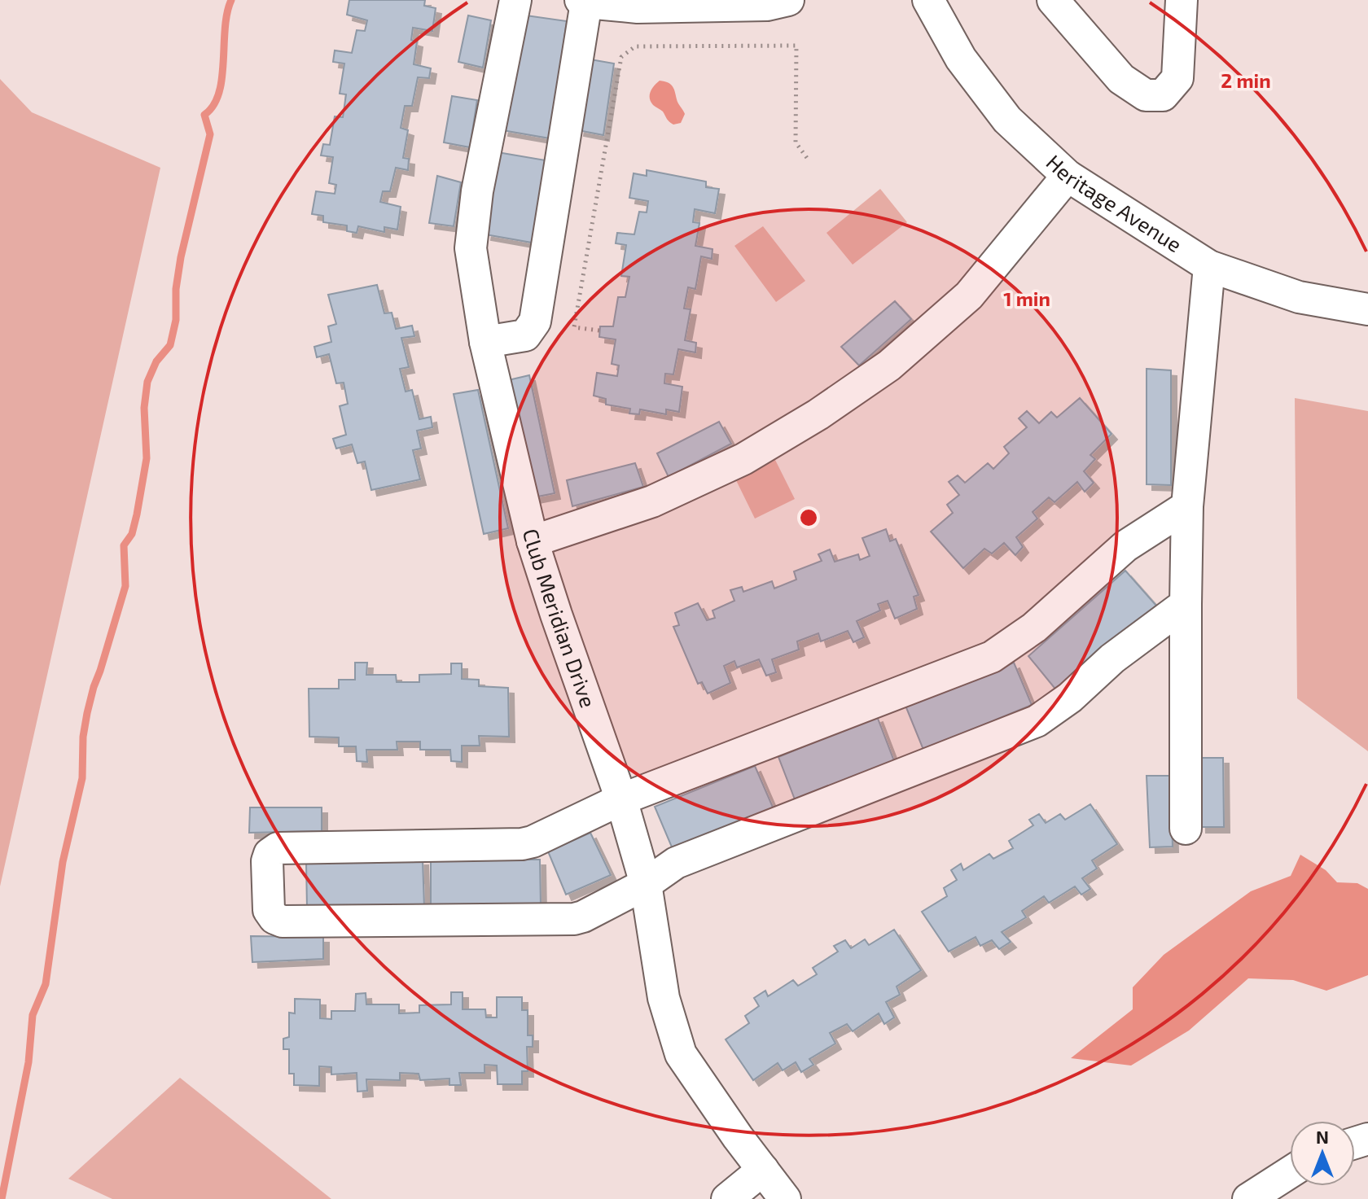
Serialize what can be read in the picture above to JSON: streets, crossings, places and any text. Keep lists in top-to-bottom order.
{
  "streets": {
    "street": ["Heritage Avenue", "Club Meridian Drive"]
  },
  "north": "top",
  "rings": ["2 min", "1 min"]
}
